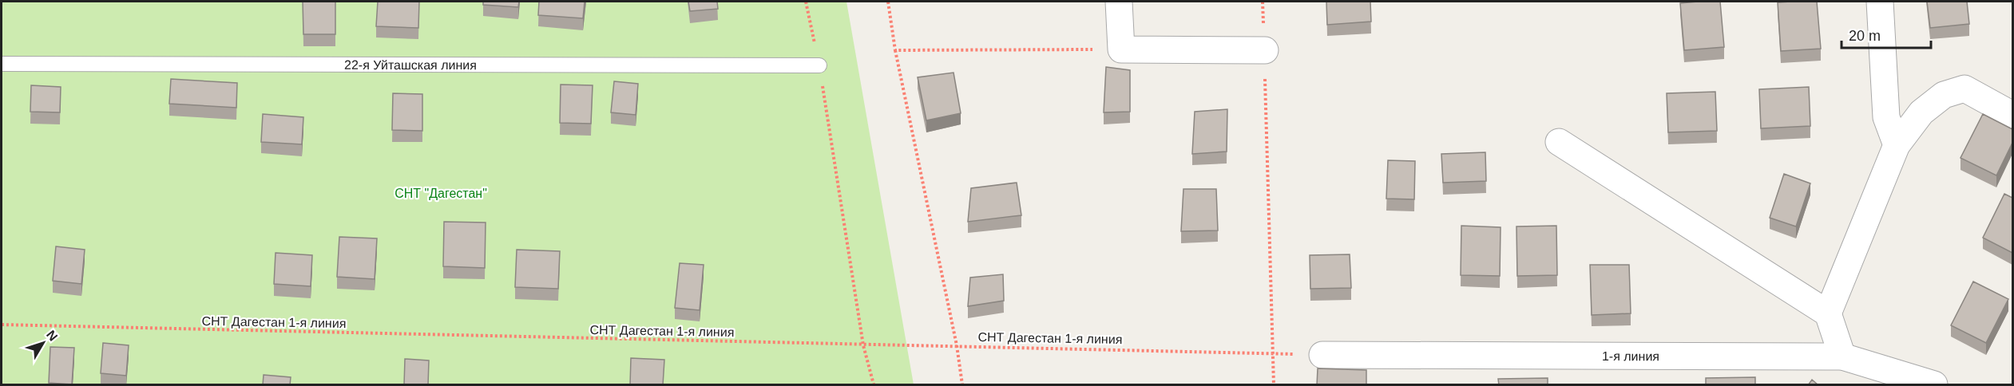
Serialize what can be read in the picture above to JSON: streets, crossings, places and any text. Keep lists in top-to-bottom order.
{
  "streets": {
    "street": ["1-я линия"],
    "lane": ["22-я Уйташская линия"],
    "path": ["СНТ Дагестан 1-я линия"]
  },
  "crossings": [
    ["СНТ Дагестан 1-я линия", "1-я линия"]
  ],
  "parks": ["СНТ \"Дагестан\""],
  "scale_bar": "20 m",
  "north": "top right"
}
